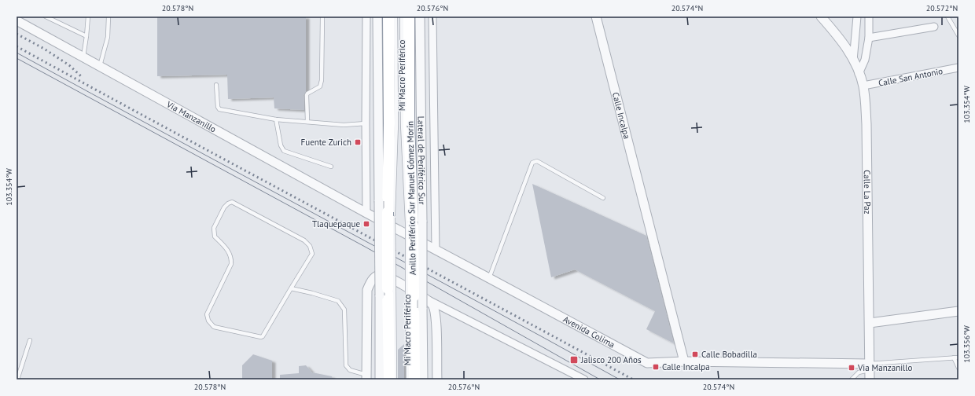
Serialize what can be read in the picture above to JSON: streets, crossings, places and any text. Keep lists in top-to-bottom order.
{
  "streets": {
    "highway": ["Anillo Periférico Sur Manuel Gómez Morín"],
    "street": [
      "Calle San Antonio",
      "Calle Incalpa",
      "Via Manzanillo",
      "Lateral de Periférico Sur",
      "Calle La Paz",
      "Avenida Colima"
    ],
    "lane": ["Mi Macro Periférico"]
  },
  "crossings": [
    ["Mi Macro Periférico", "Lateral de Periférico Sur"],
    ["Mi Macro Periférico", "Anillo Periférico Sur Manuel Gómez Morín"],
    ["Calle San Antonio", "Calle La Paz"],
    ["Calle Incalpa", "Avenida Colima"],
    ["Via Manzanillo", "Avenida Colima"],
    ["Lateral de Periférico Sur", "Anillo Periférico Sur Manuel Gómez Morín"],
    ["Calle La Paz", "Avenida Colima"]
  ],
  "places": {
    "transit": [
      "Fuente Zurich",
      "Tlaquepaque",
      "Calle Bobadilla",
      "Jalisco 200 Años",
      "Calle Incalpa",
      "Via Manzanillo"
    ]
  },
  "coordinates": [
    "20.578°N",
    "20.576°N",
    "20.574°N",
    "20.572°N",
    "103.354°W",
    "103.356°W"
  ]
}
